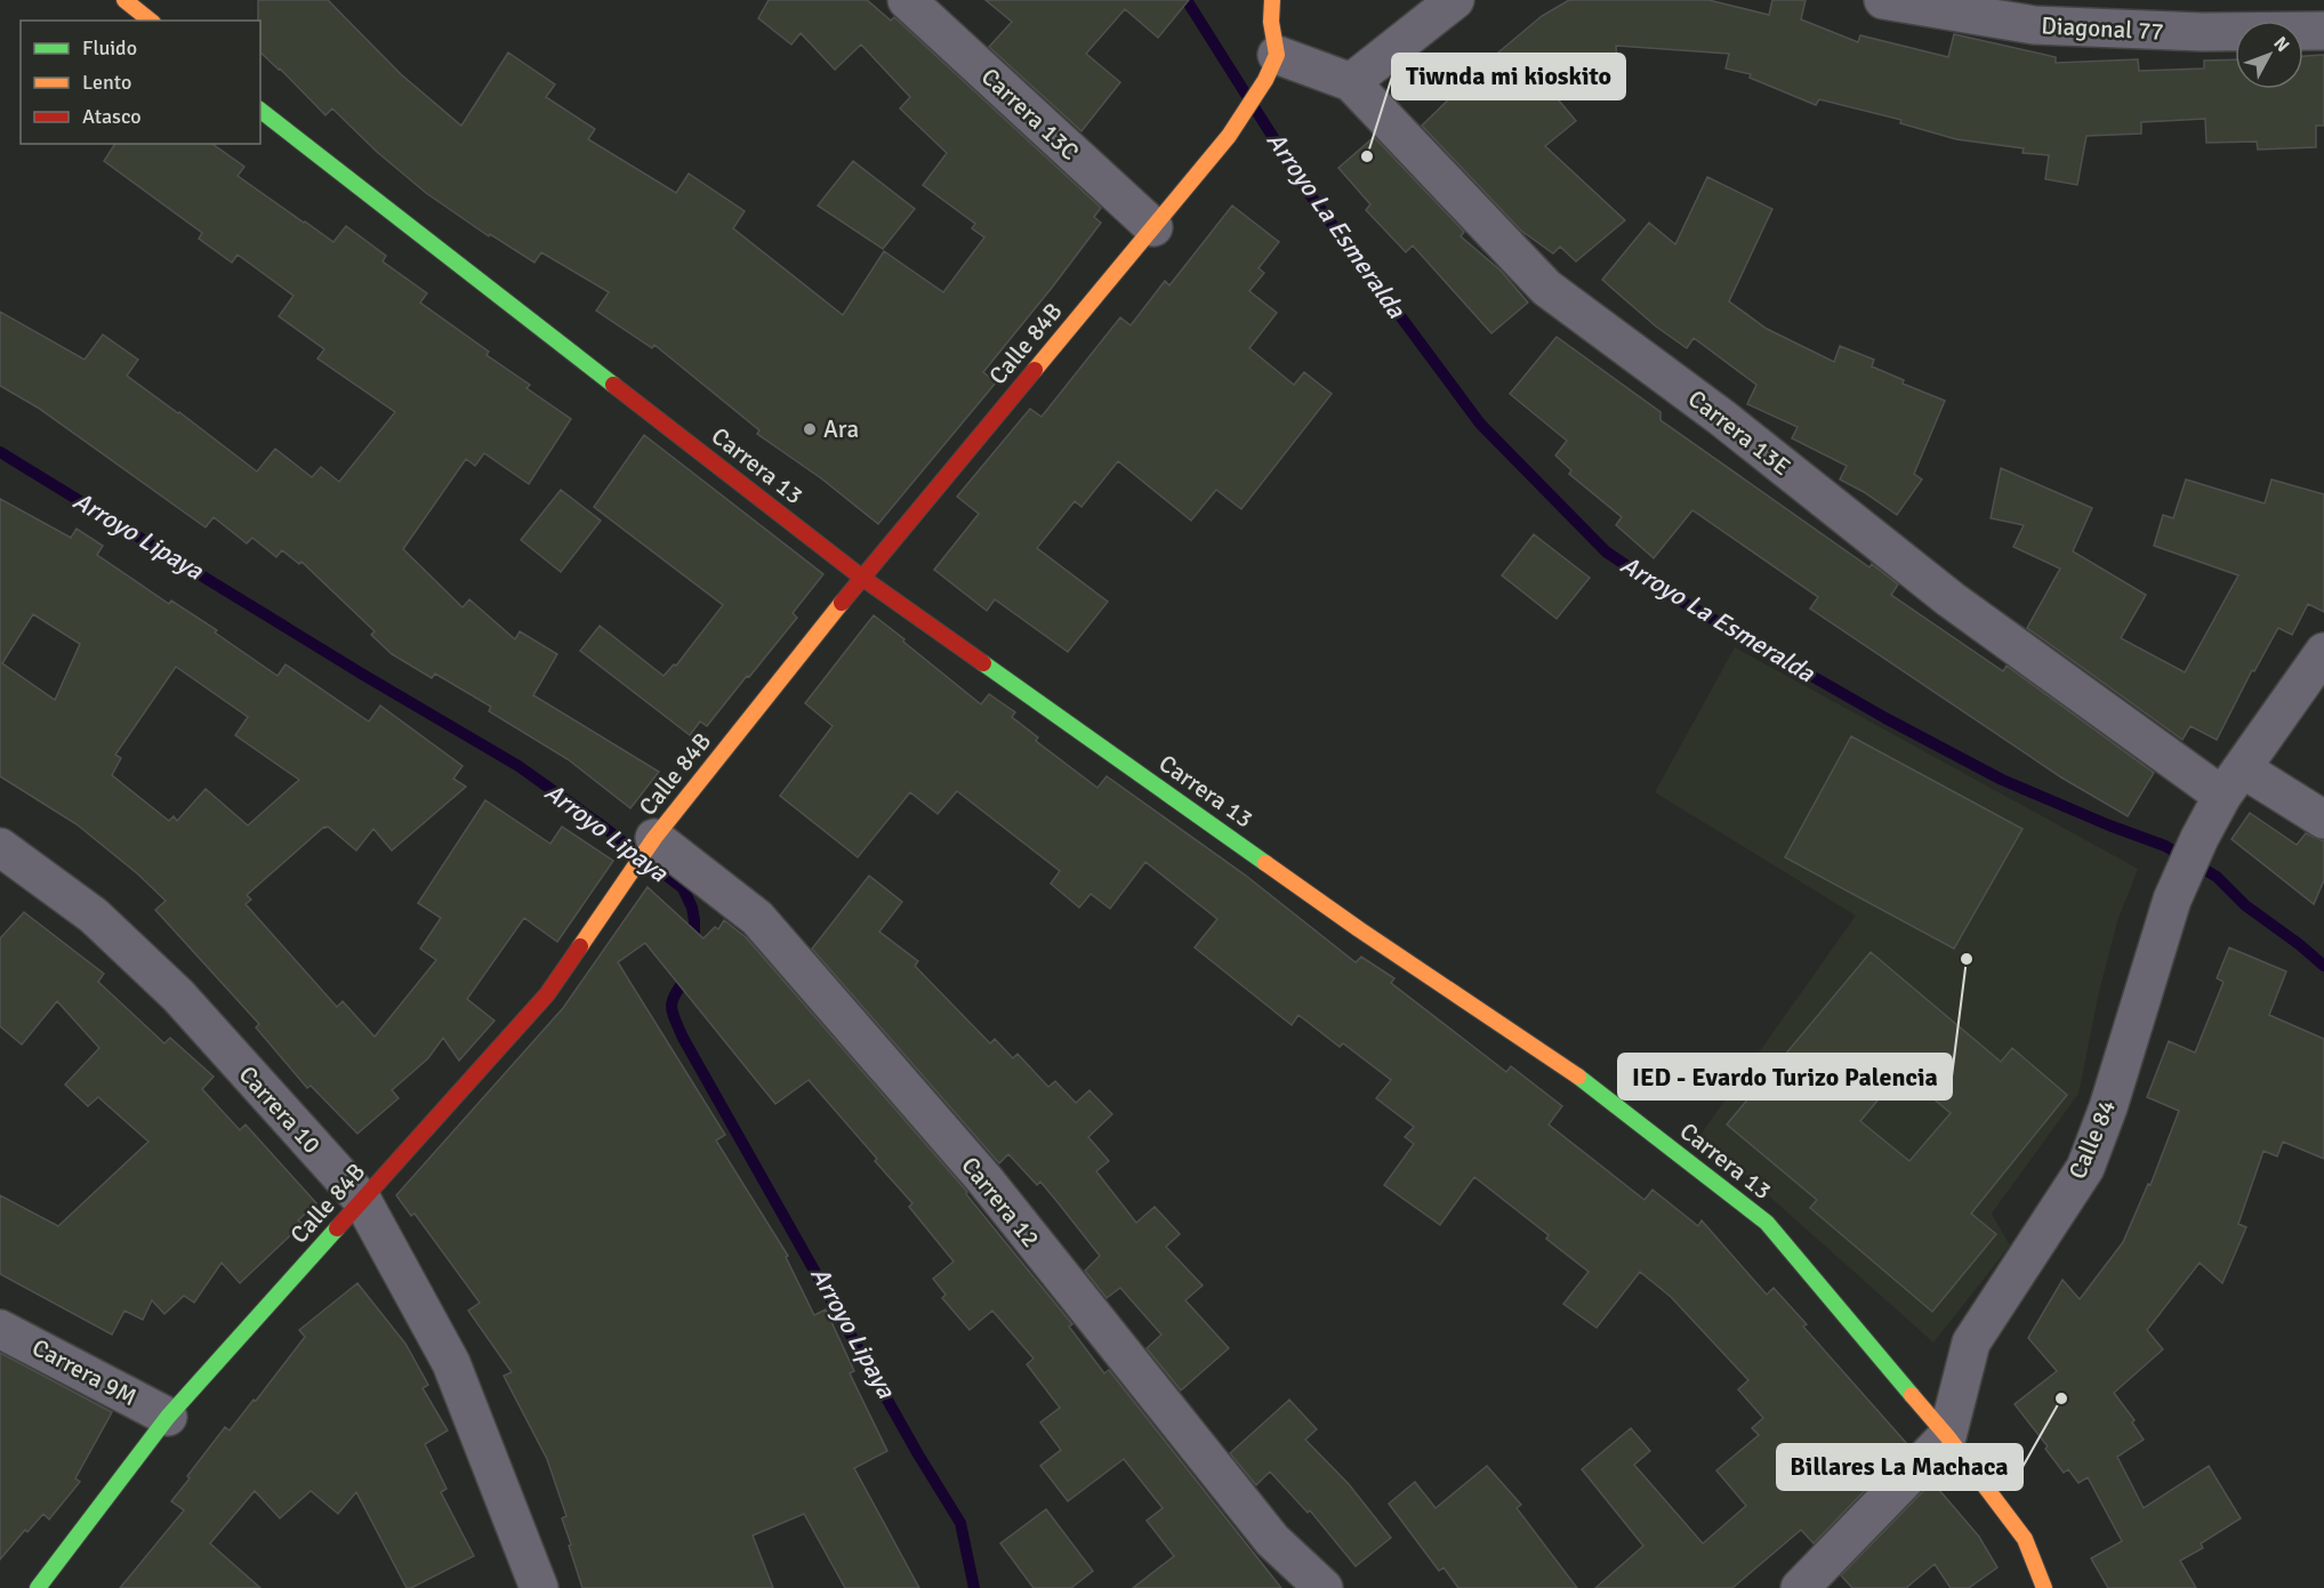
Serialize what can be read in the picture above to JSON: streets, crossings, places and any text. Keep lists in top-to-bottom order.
{
  "streets": {
    "street": [
      "Diagonal 77",
      "Carrera 13C",
      "Calle 84B",
      "Carrera 13E",
      "Carrera 13",
      "Carrera 10",
      "Calle 84",
      "Carrera 12",
      "Carrera 9M"
    ]
  },
  "crossings": [
    ["Carrera 13C", "Calle 84B"],
    ["Calle 84B", "Carrera 13E"],
    ["Calle 84B", "Carrera 13"],
    ["Calle 84B", "Carrera 10"],
    ["Calle 84B", "Carrera 12"],
    ["Calle 84B", "Carrera 9M"],
    ["Carrera 13E", "Calle 84"],
    ["Carrera 13", "Calle 84"]
  ],
  "water": ["Arroyo La Esmeralda", "Arroyo Lipaya"],
  "places": [
    "Tiwnda mi kioskito",
    "Ara",
    "IED - Evardo Turizo Palencia",
    "Billares La Machaca"
  ],
  "legend": ["Fluido", "Lento", "Atasco"],
  "north": "top right"
}
